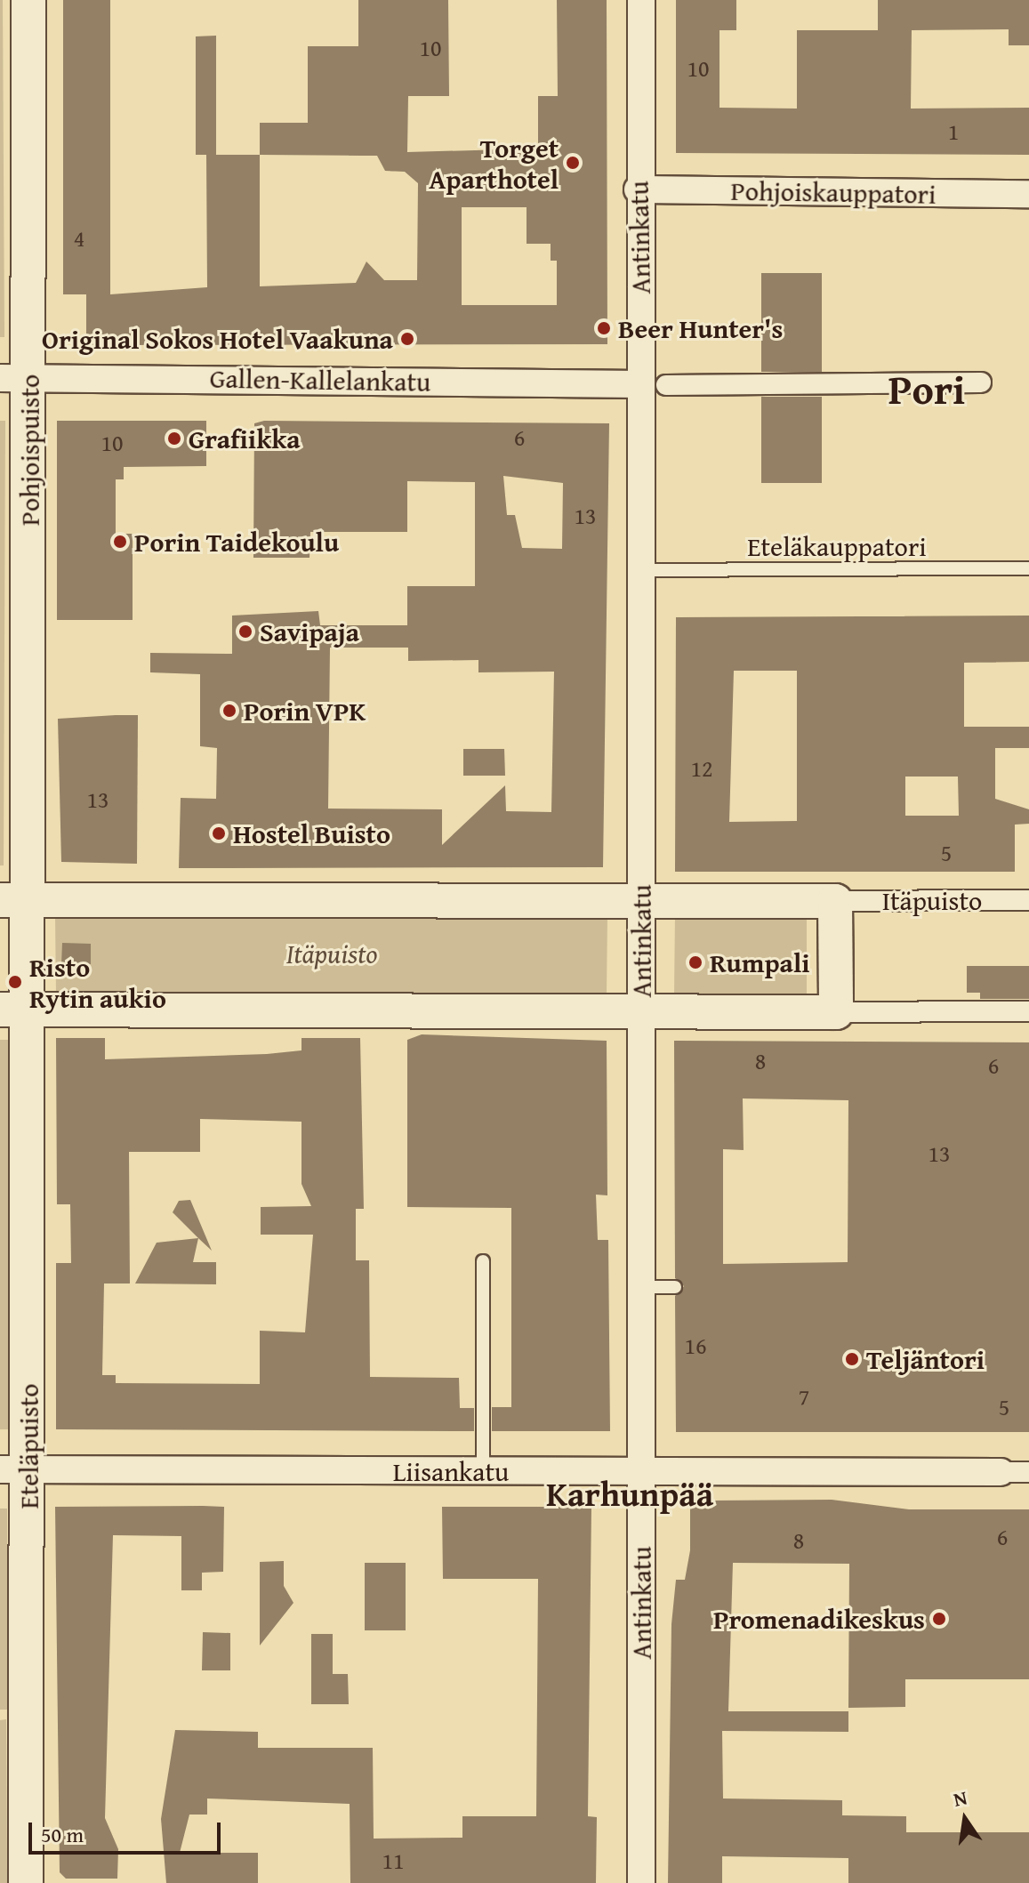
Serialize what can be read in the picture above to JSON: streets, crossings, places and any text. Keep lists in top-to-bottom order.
{
  "streets": {
    "street": [
      "Pohjoiskauppatori",
      "Antinkatu",
      "Gallen-Kallelankatu",
      "Pohjoispuisto",
      "Itäpuisto",
      "Eteläpuisto",
      "Liisankatu"
    ],
    "lane": ["Eteläkauppatori"]
  },
  "crossings": [
    ["Pohjoiskauppatori", "Antinkatu"],
    ["Antinkatu", "Gallen-Kallelankatu"],
    ["Antinkatu", "Eteläkauppatori"],
    ["Antinkatu", "Itäpuisto"],
    ["Antinkatu", "Liisankatu"],
    ["Gallen-Kallelankatu", "Pohjoispuisto"],
    ["Pohjoispuisto", "Itäpuisto"],
    ["Pohjoispuisto", "Eteläpuisto"],
    ["Eteläpuisto", "Liisankatu"]
  ],
  "districts": ["Pori", "Karhunpää"],
  "parks": ["Itäpuisto"],
  "places": [
    "Torget Aparthotel",
    "Beer Hunter's",
    "Original Sokos Hotel Vaakuna",
    "Grafiikka",
    "Porin Taidekoulu",
    "Savipaja",
    "Porin VPK",
    "Hostel Buisto",
    "Rumpali",
    "Risto Rytin aukio",
    "Teljäntori",
    "Promenadikeskus"
  ],
  "house_numbers": [
    "10",
    "10",
    "1",
    "4",
    "6",
    "10",
    "13",
    "12",
    "13",
    "5",
    "8",
    "6",
    "13",
    "16",
    "7",
    "5",
    "6",
    "8",
    "11"
  ],
  "scale_bar": "50 m",
  "north": "top"
}
